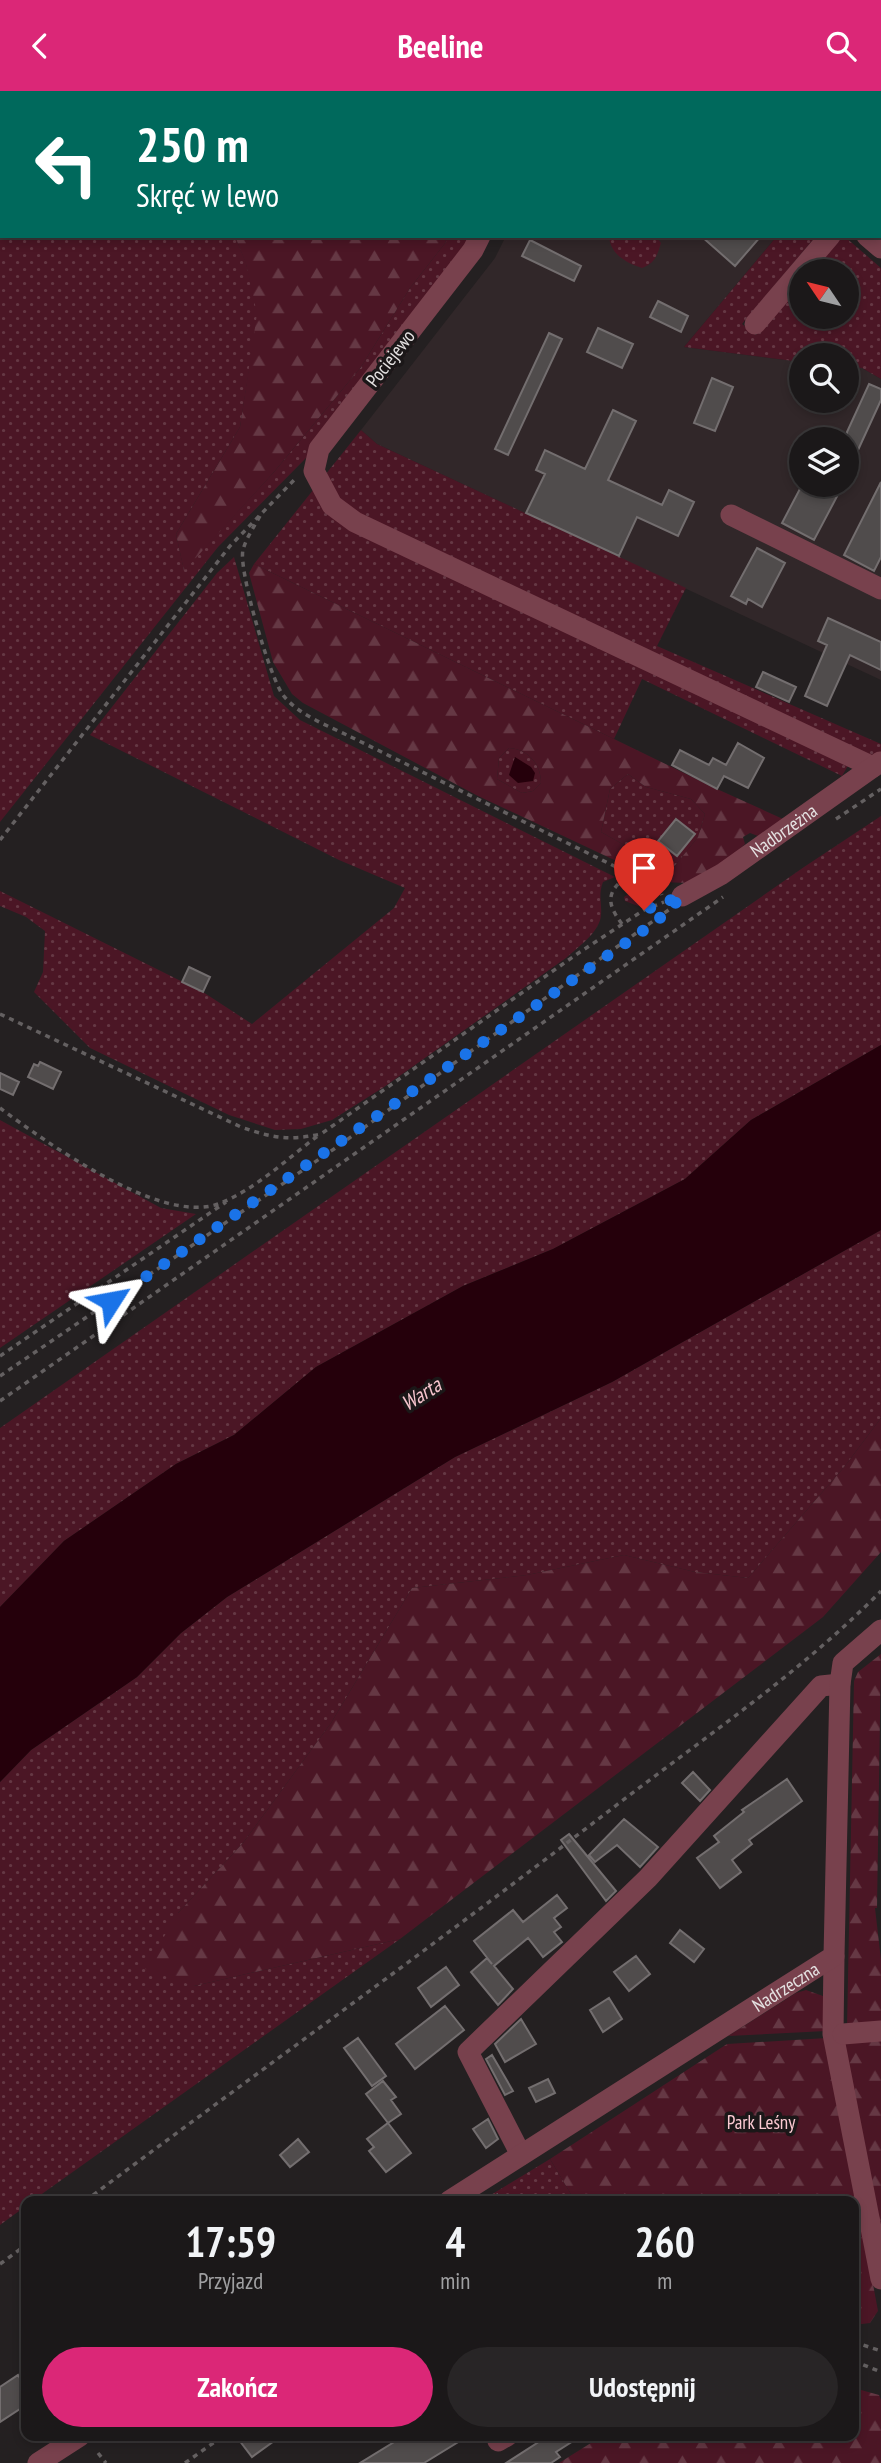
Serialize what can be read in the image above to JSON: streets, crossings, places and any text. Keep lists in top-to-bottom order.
{
  "streets": {
    "street": ["Pociejewo", "Nadbrzeżna", "Nadrzeczna"]
  },
  "water": ["Warta"],
  "parks": ["Park Leśny"],
  "north": "top left",
  "page": {
    "header": "Beeline",
    "turn": ["250 m", "Skręć w lewo"],
    "eta": [
      "17:59",
      "Przyjazd",
      "4",
      "min",
      "260",
      "m"
    ],
    "buttons": ["Zakończ", "Udostępnij"]
  }
}
